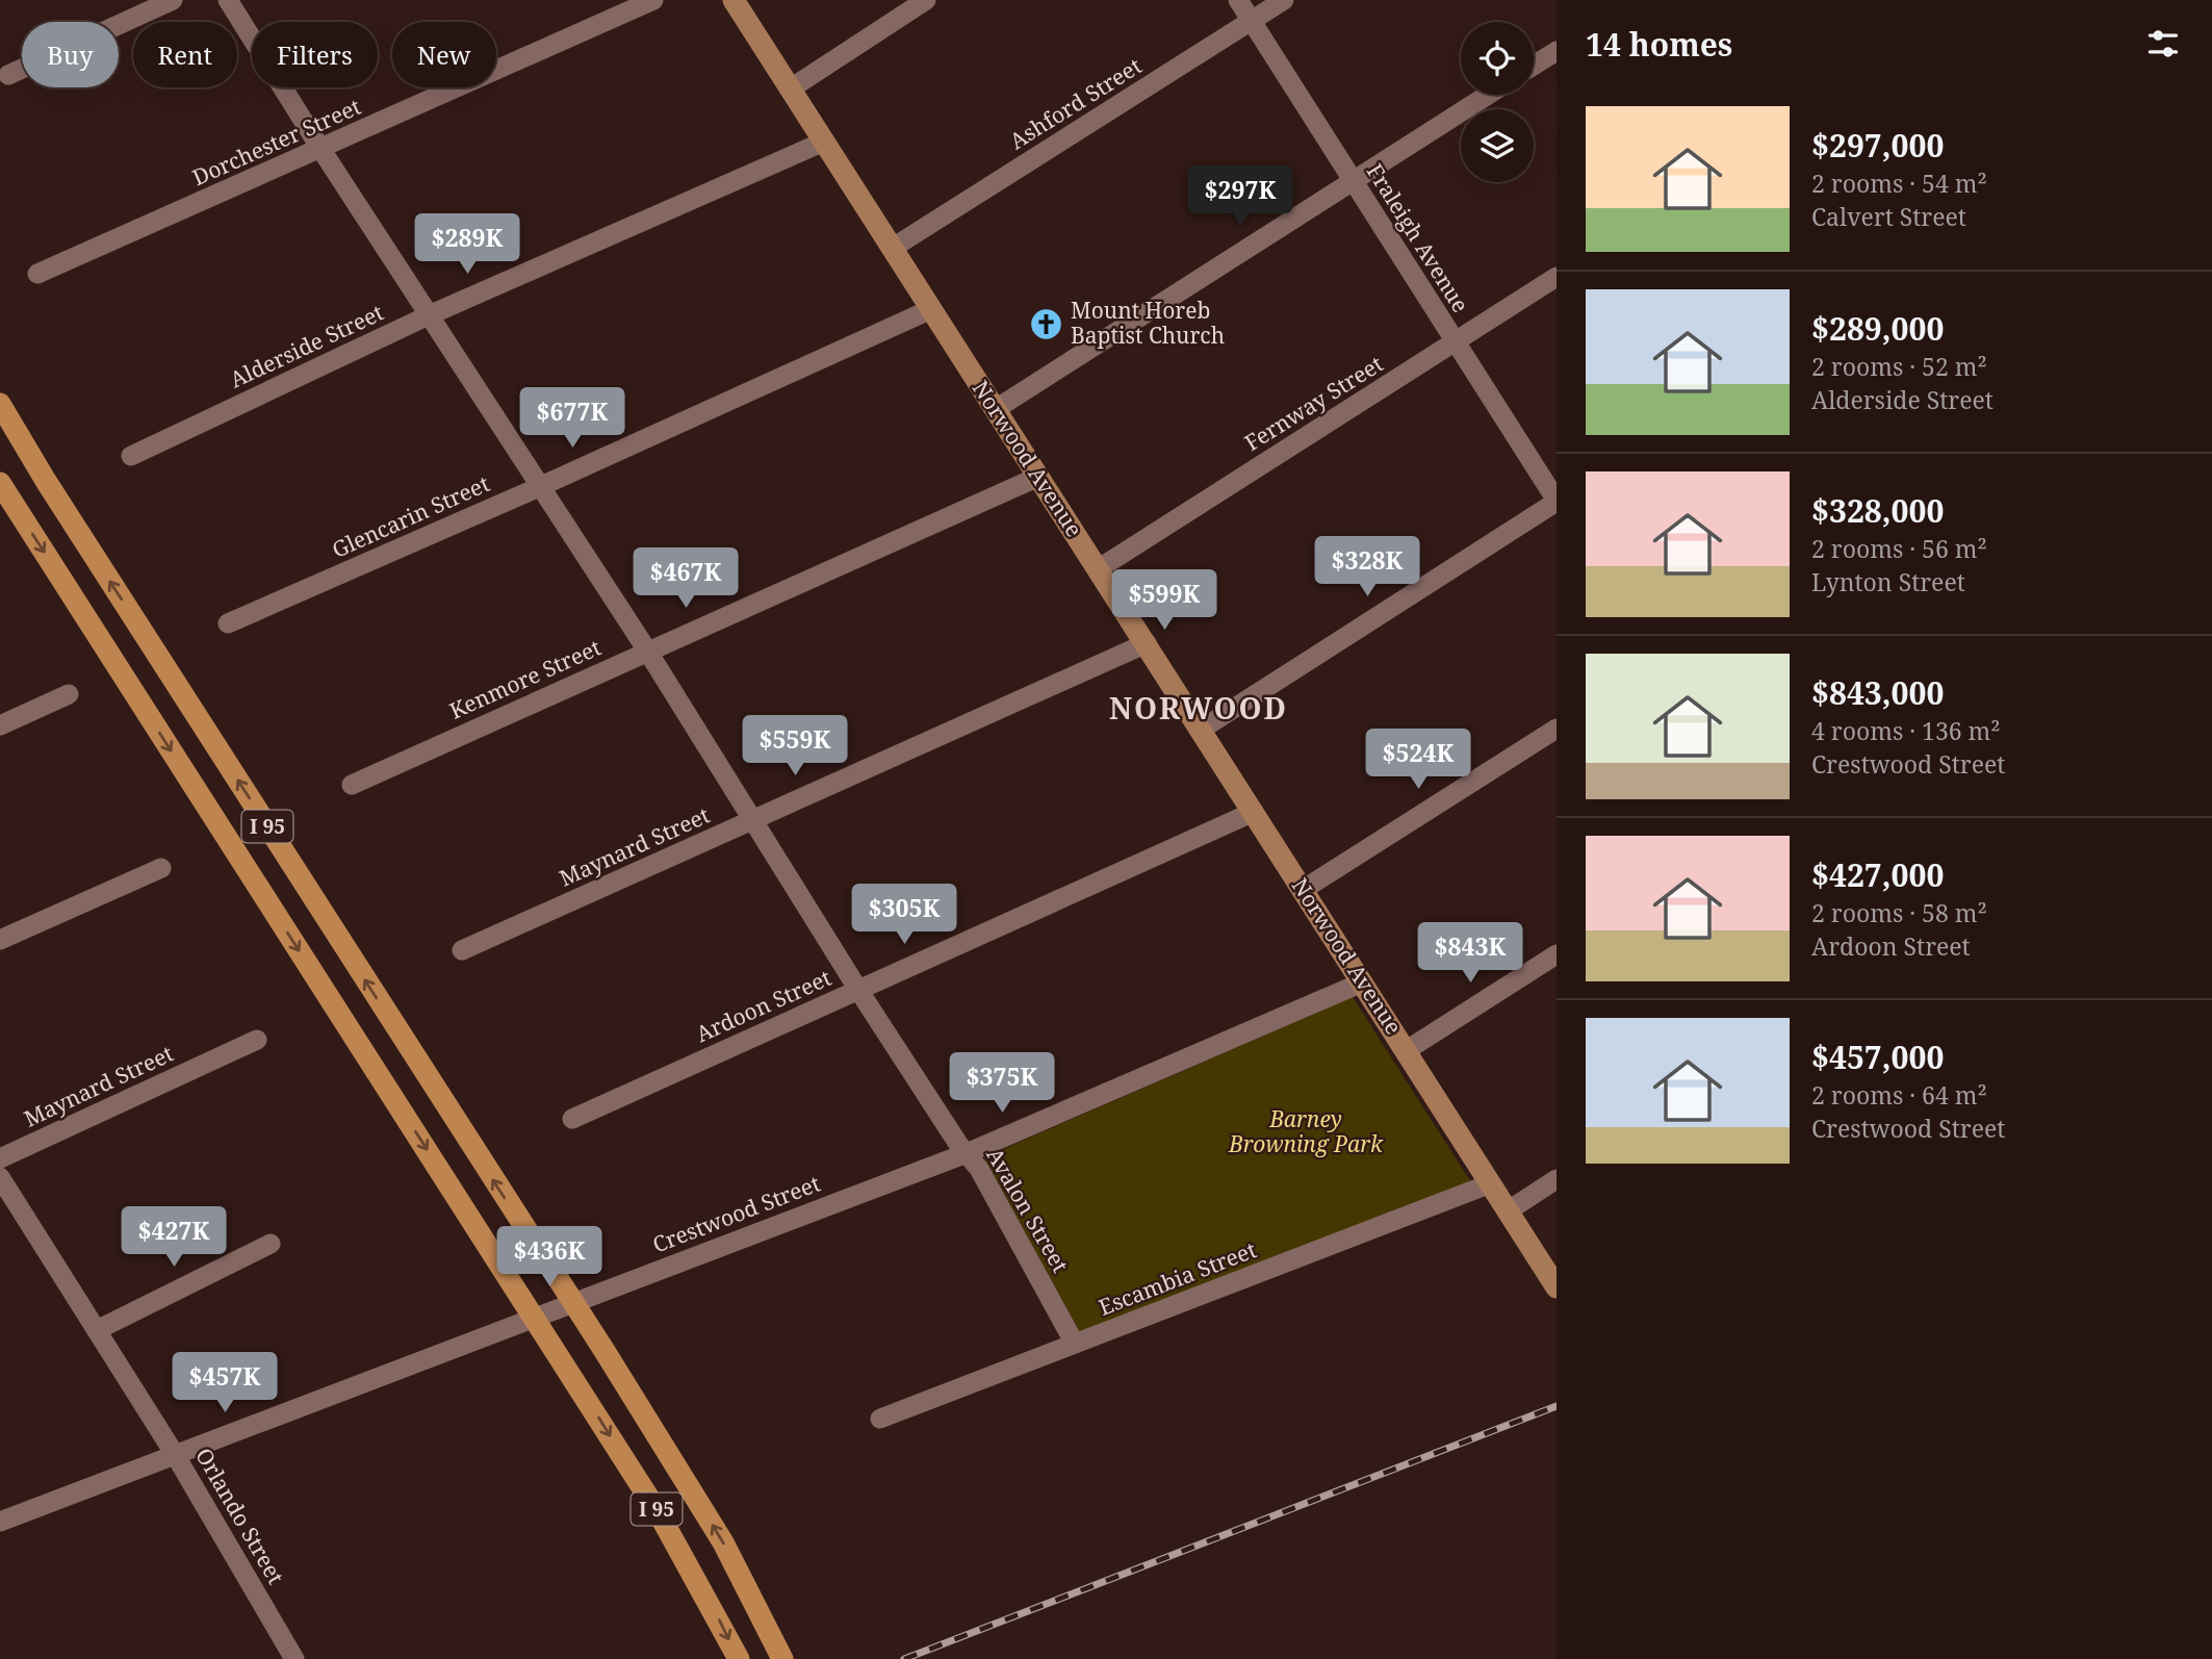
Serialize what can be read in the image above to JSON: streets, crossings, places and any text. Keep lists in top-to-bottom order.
{
  "streets": {
    "highway": ["I 95"],
    "main road": ["Norwood Avenue"],
    "street": [
      "Ashford Street",
      "Dorchester Street",
      "Fraleigh Avenue",
      "Alderside Street",
      "Fernway Street",
      "Glencarin Street",
      "Kenmore Street",
      "Maynard Street",
      "Ardoon Street",
      "Avalon Street",
      "Crestwood Street",
      "Escambia Street",
      "Orlando Street"
    ]
  },
  "crossings": [
    ["Ashford Street", "Fraleigh Avenue"],
    ["Ashford Street", "Norwood Avenue"],
    ["Dorchester Street", "Avalon Street"],
    ["Fraleigh Avenue", "Fernway Street"],
    ["Alderside Street", "Norwood Avenue"],
    ["Alderside Street", "Avalon Street"],
    ["Fernway Street", "Norwood Avenue"],
    ["Norwood Avenue", "Glencarin Street"],
    ["Norwood Avenue", "Kenmore Street"],
    ["Norwood Avenue", "Maynard Street"],
    ["Norwood Avenue", "Ardoon Street"],
    ["Norwood Avenue", "Crestwood Street"],
    ["Norwood Avenue", "Escambia Street"],
    ["Glencarin Street", "Avalon Street"],
    ["Kenmore Street", "Avalon Street"],
    ["Maynard Street", "Avalon Street"],
    ["Ardoon Street", "Avalon Street"],
    ["Avalon Street", "Crestwood Street"],
    ["Avalon Street", "Escambia Street"],
    ["Crestwood Street", "Orlando Street"]
  ],
  "districts": ["NORWOOD"],
  "parks": ["Barney Browning Park"],
  "places": {
    "church": ["Mount Horeb Baptist Church"]
  },
  "page": {
    "heading": "14 homes",
    "chip": [
      "Buy",
      "Rent",
      "Filters",
      "New"
    ],
    "list": [
      {
        "name": "$297,000",
        "note": "2 rooms · 54 m² · Calvert Street"
      },
      {
        "name": "$289,000",
        "note": "2 rooms · 52 m² · Alderside Street"
      },
      {
        "name": "$328,000",
        "note": "2 rooms · 56 m² · Lynton Street"
      },
      {
        "name": "$843,000",
        "note": "4 rooms · 136 m² · Crestwood Street"
      },
      {
        "name": "$427,000",
        "note": "2 rooms · 58 m² · Ardoon Street"
      },
      {
        "name": "$457,000",
        "note": "2 rooms · 64 m² · Crestwood Street"
      }
    ],
    "price": [
      "$297K",
      "$289K",
      "$677K",
      "$328K",
      "$467K",
      "$599K",
      "$559K",
      "$524K",
      "$305K",
      "$843K",
      "$375K",
      "$427K",
      "$436K",
      "$457K"
    ]
  }
}
